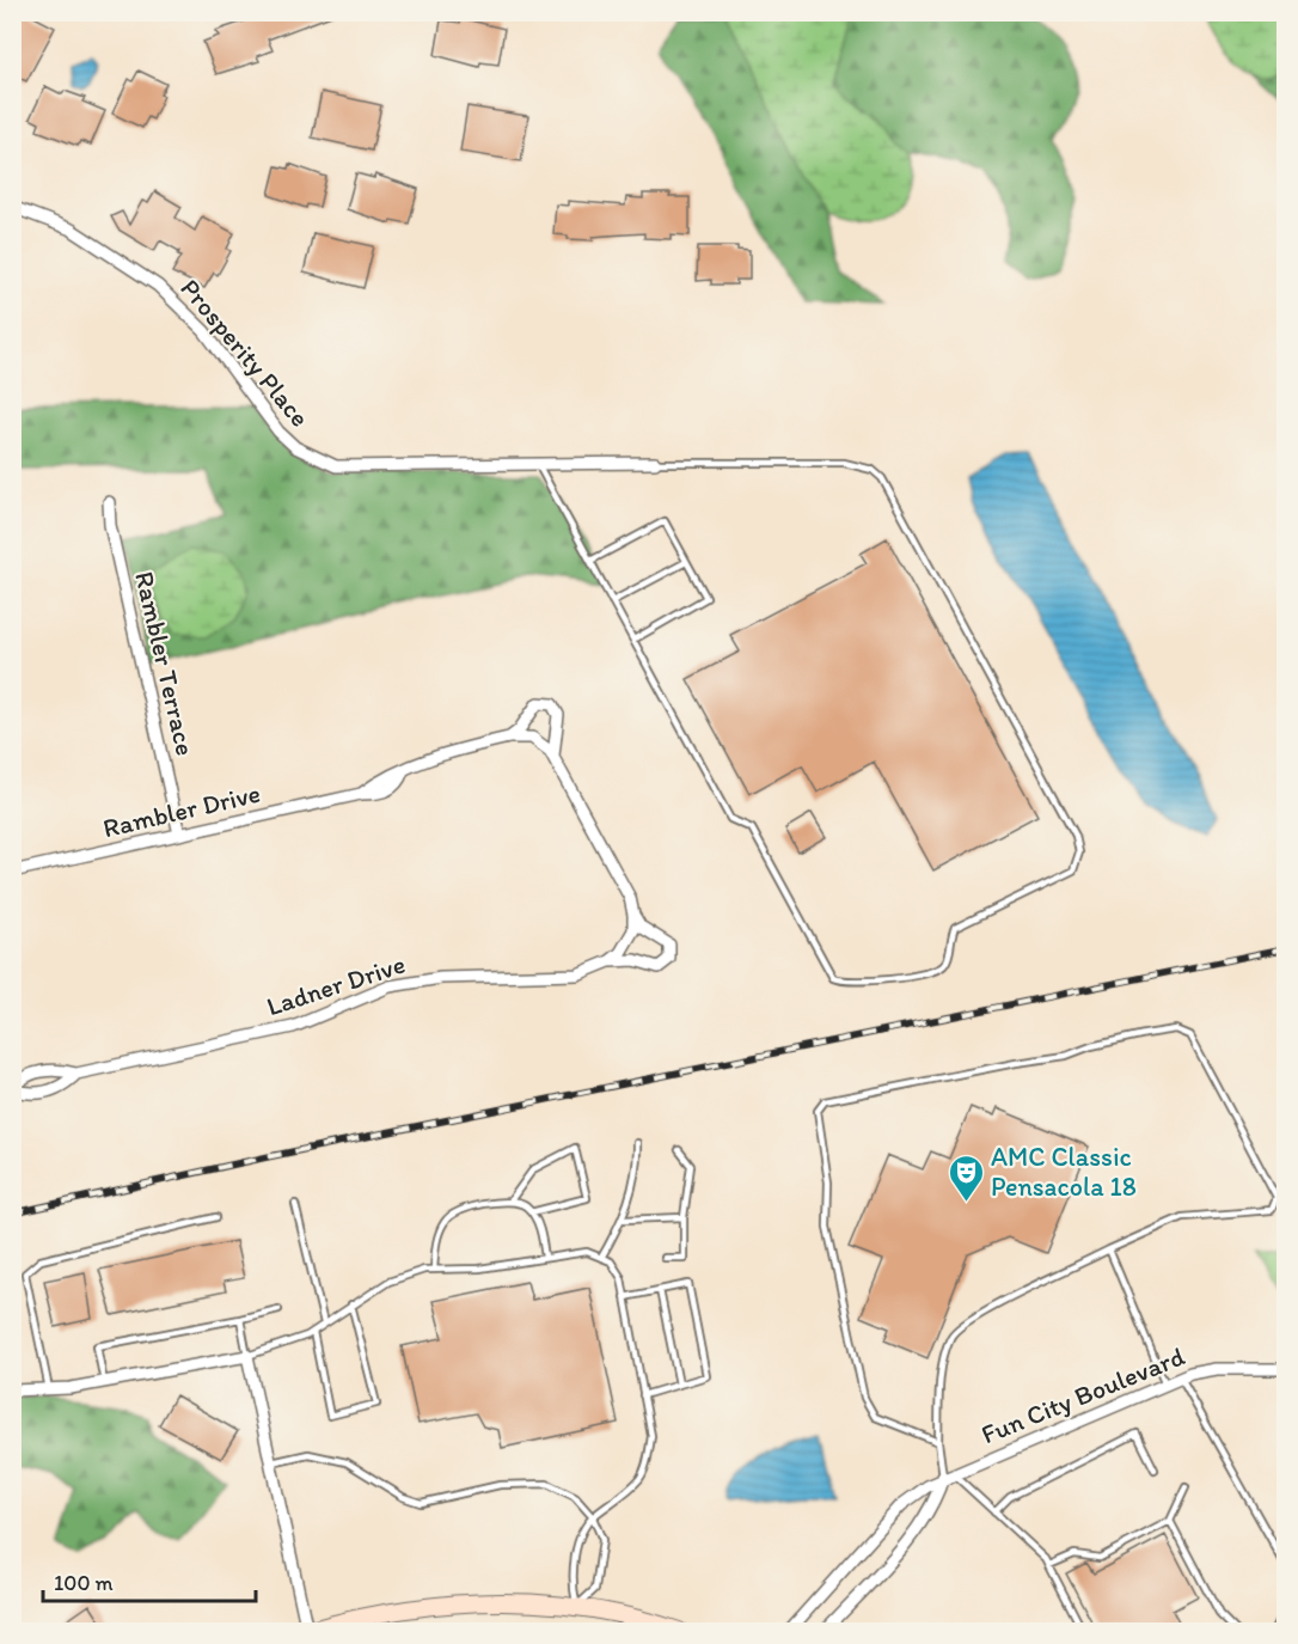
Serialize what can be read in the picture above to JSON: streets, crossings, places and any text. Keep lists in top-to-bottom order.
{
  "streets": {
    "street": [
      "Prosperity Place",
      "Rambler Terrace",
      "Rambler Drive",
      "Ladner Drive",
      "Fun City Boulevard"
    ]
  },
  "crossings": [
    ["Rambler Terrace", "Rambler Drive"],
    ["Rambler Drive", "Ladner Drive"]
  ],
  "places": {
    "theatre": ["AMC Classic Pensacola 18"]
  },
  "scale_bar": "100 m"
}
